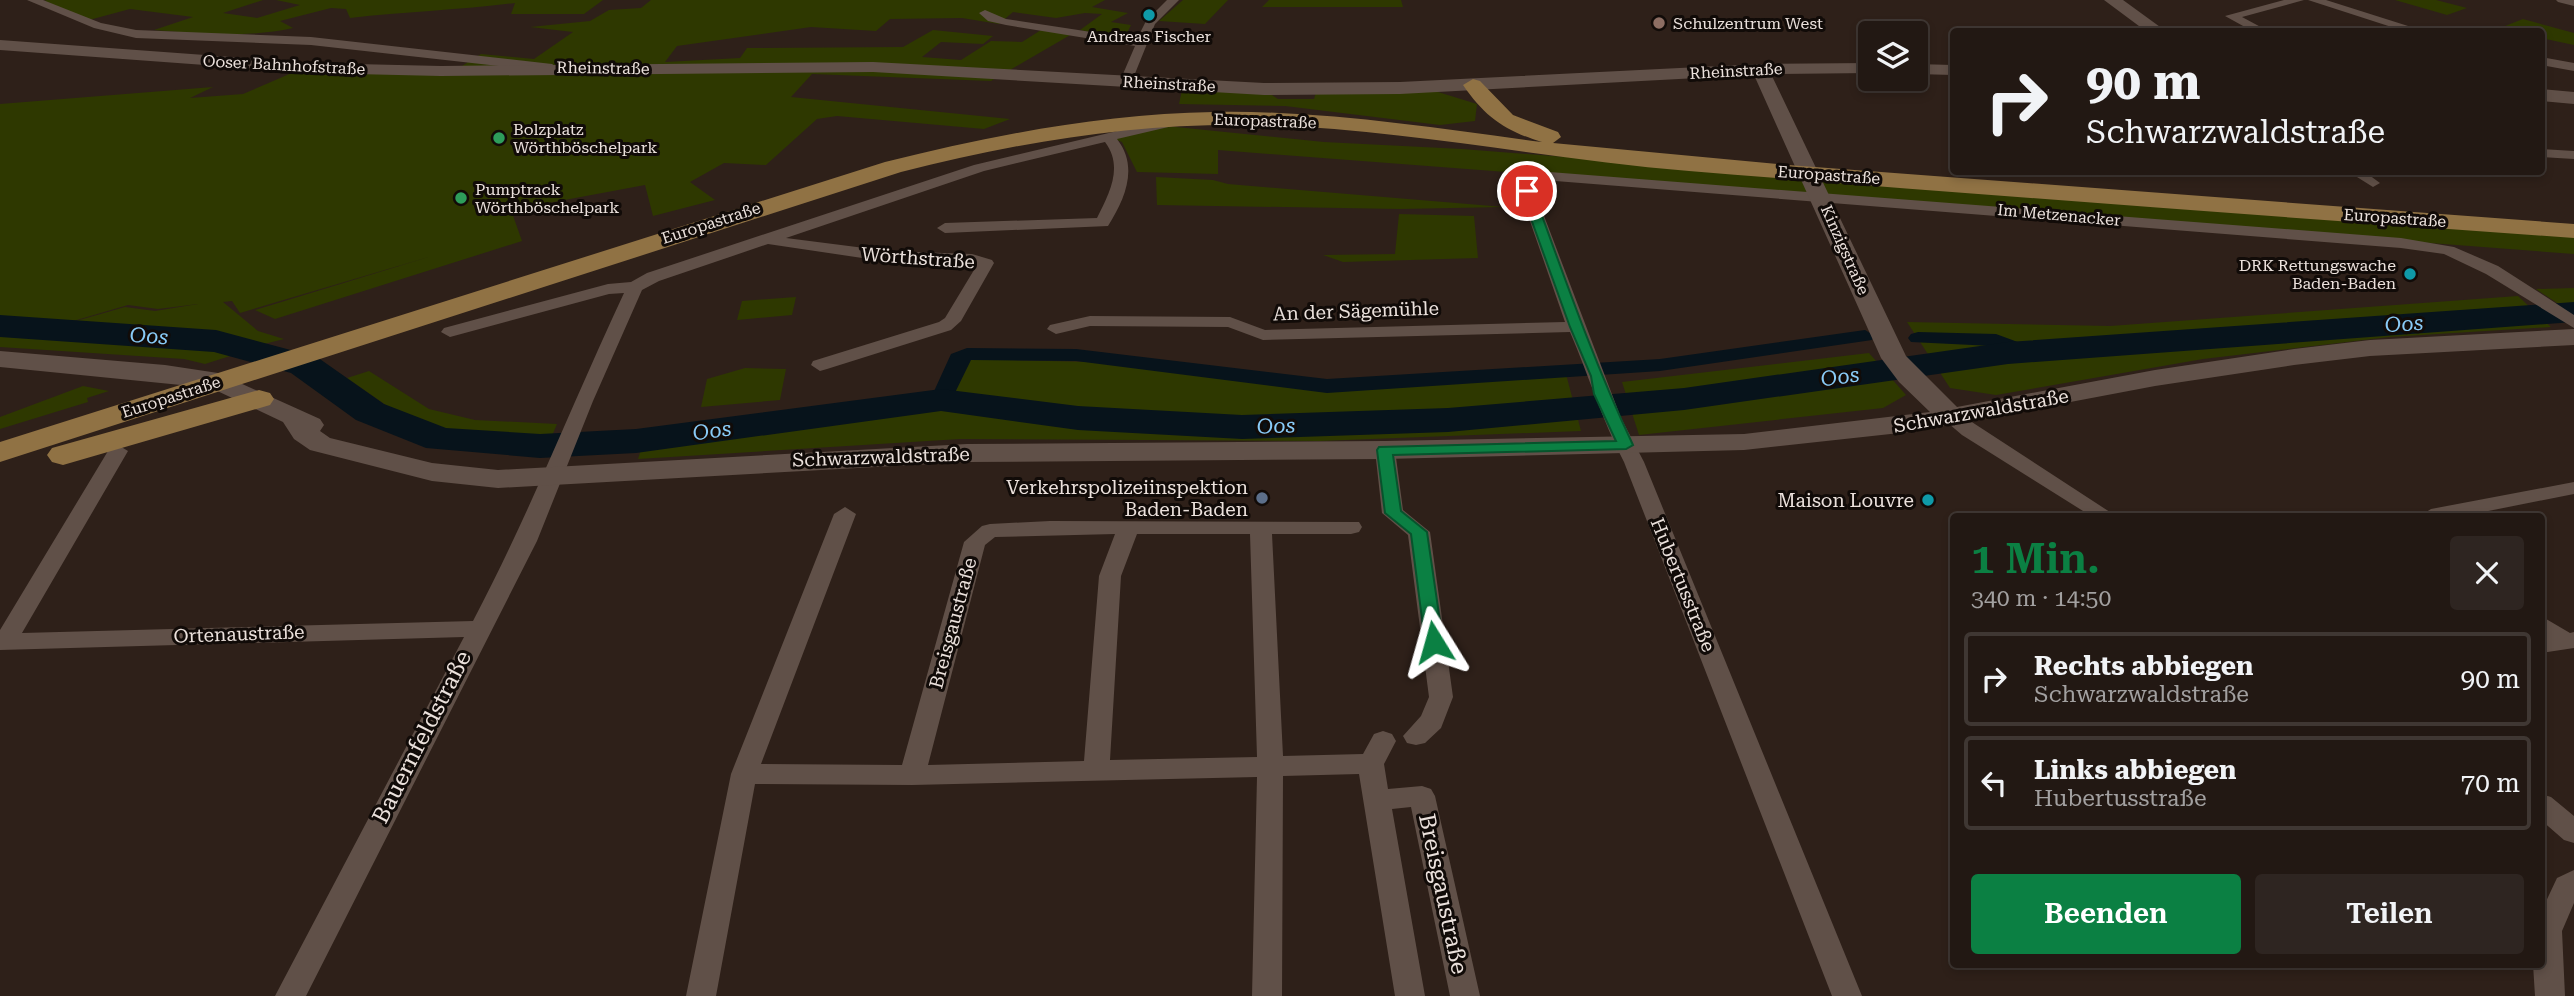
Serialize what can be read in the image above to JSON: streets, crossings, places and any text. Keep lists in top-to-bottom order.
{
  "streets": {
    "main road": ["Europastraße"],
    "street": [
      "Ooser Bahnhofstraße",
      "Rheinstraße",
      "Im Metzenacker",
      "Kinzigstraße",
      "Wörthstraße",
      "An der Sägemühle",
      "Schwarzwaldstraße",
      "Hubertusstraße",
      "Breisgaustraße",
      "Ortenaustraße",
      "Bauernfeldstraße"
    ]
  },
  "crossings": [
    ["Ooser Bahnhofstraße", "Rheinstraße"],
    ["Rheinstraße", "Kinzigstraße"],
    ["Im Metzenacker", "Schwarzwaldstraße"],
    ["Im Metzenacker", "Hubertusstraße"],
    ["Kinzigstraße", "Schwarzwaldstraße"],
    ["An der Sägemühle", "Hubertusstraße"],
    ["Schwarzwaldstraße", "Hubertusstraße"],
    ["Schwarzwaldstraße", "Bauernfeldstraße"],
    ["Ortenaustraße", "Bauernfeldstraße"]
  ],
  "water": ["Oos"],
  "places": [
    "Andreas Fischer",
    "Schulzentrum West",
    "Bolzplatz Wörthböschelpark",
    "Pumptrack Wörthböschelpark",
    "DRK Rettungswache Baden-Baden",
    "Verkehrspolizeiinspektion Baden-Baden",
    "Maison Louvre"
  ],
  "page": {
    "turn": ["90 m", "Schwarzwaldstraße"],
    "heading": ["1 Min.", "340 m · 14:50"],
    "list": [
      {
        "name": "Rechts abbiegen",
        "note": "Schwarzwaldstraße",
        "value": "90 m"
      },
      {
        "name": "Links abbiegen",
        "note": "Hubertusstraße",
        "value": "70 m"
      }
    ],
    "buttons": ["Beenden", "Teilen"]
  }
}
